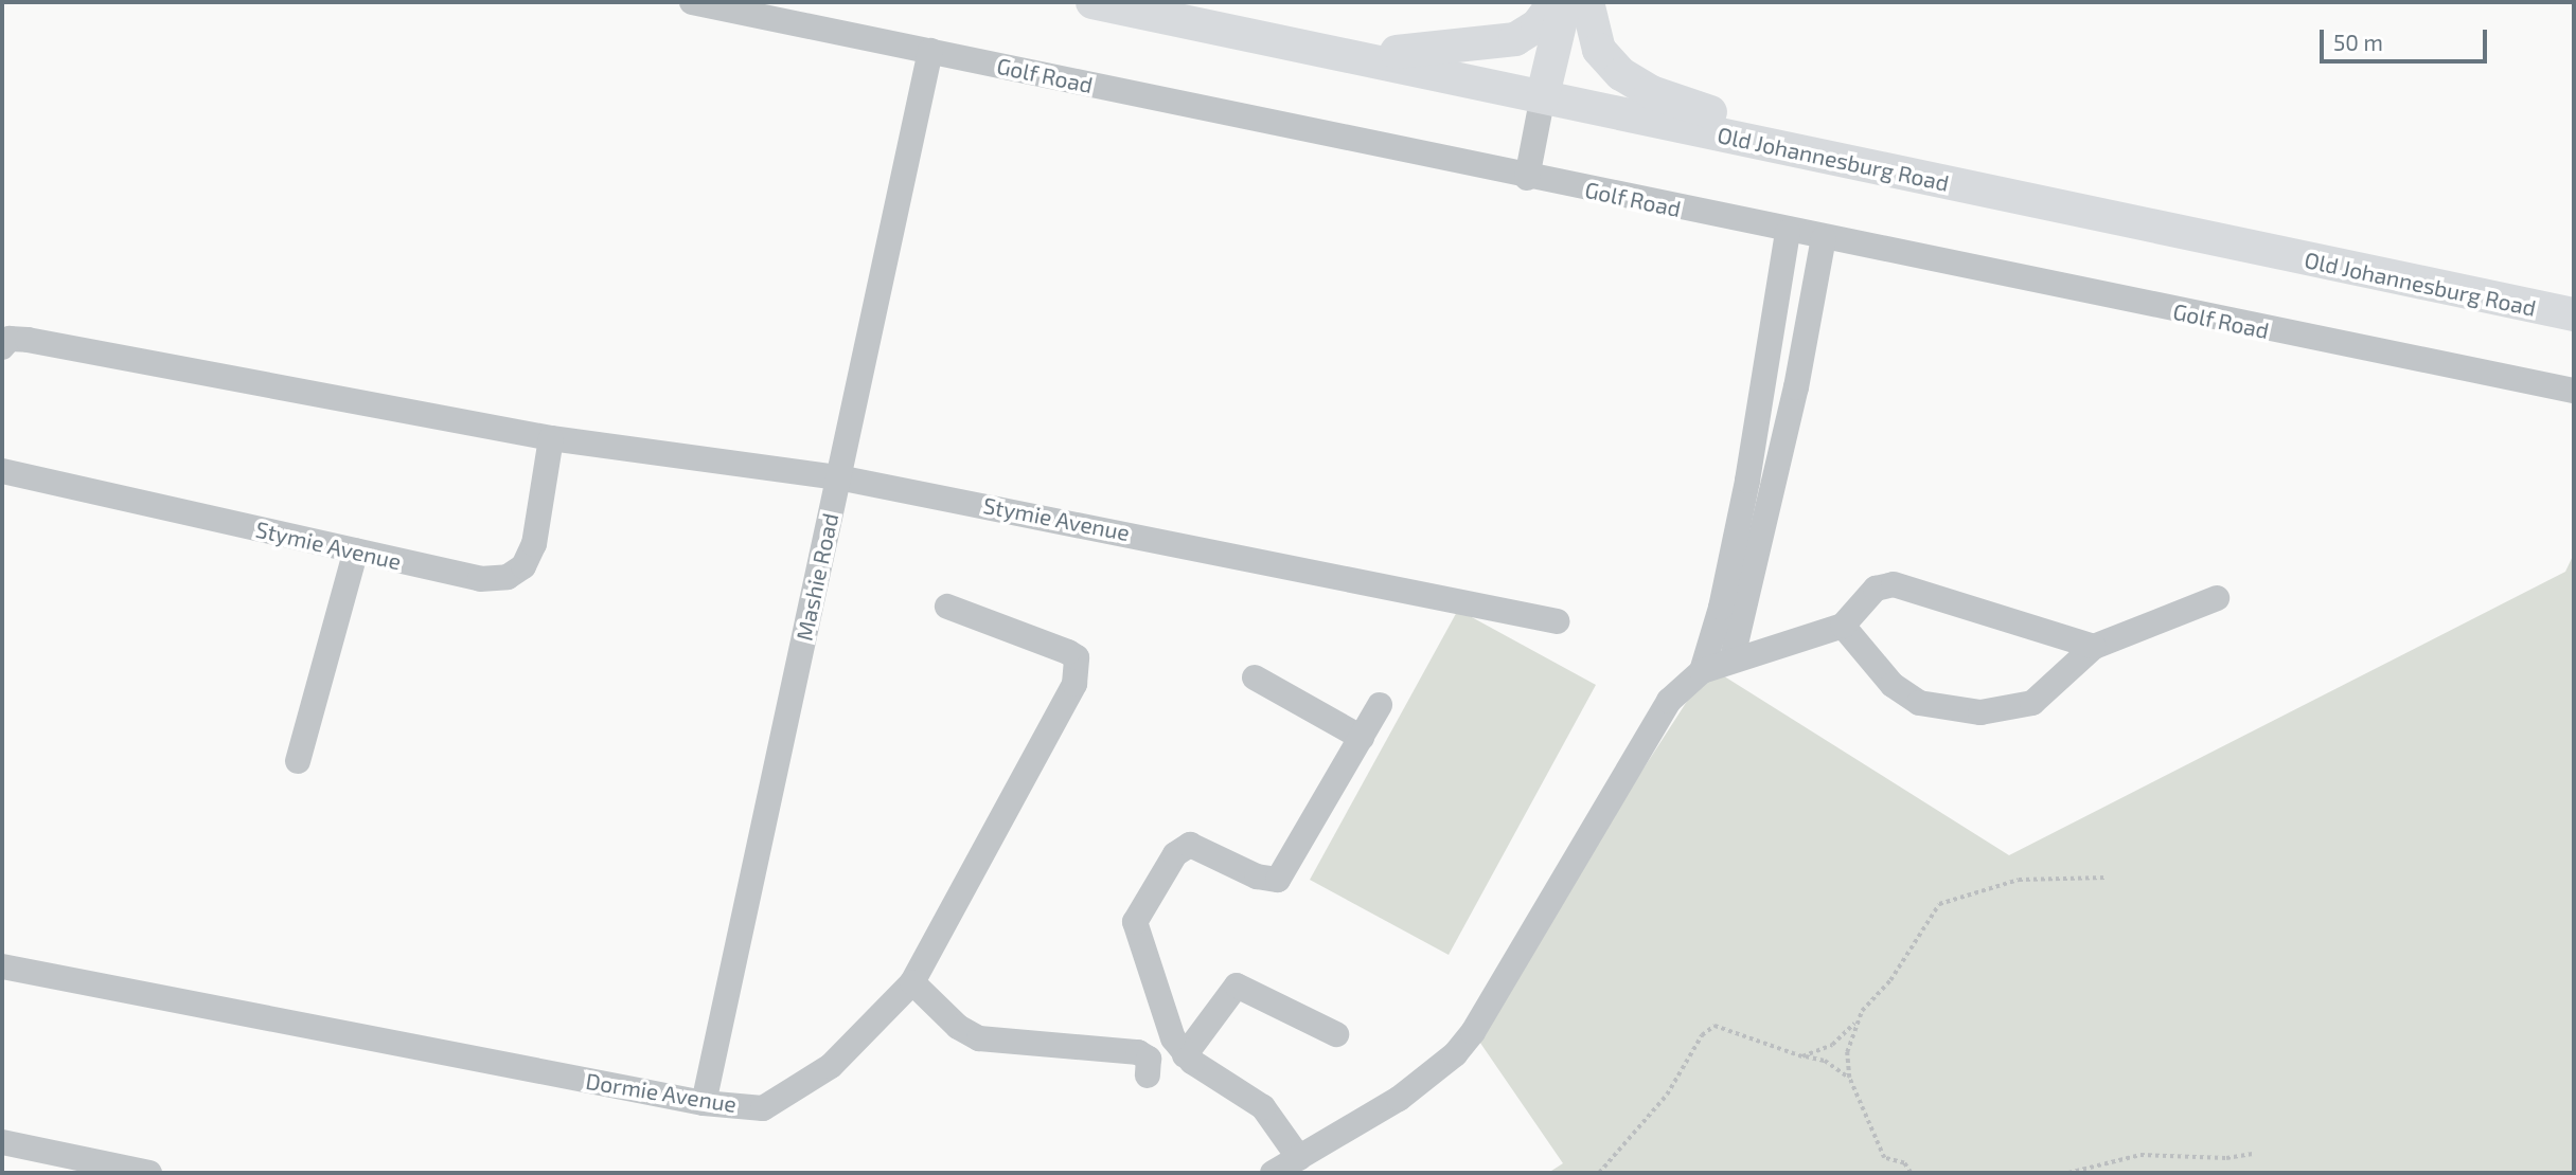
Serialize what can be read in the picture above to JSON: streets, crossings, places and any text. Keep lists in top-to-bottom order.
{
  "streets": {
    "main road": ["Old Johannesburg Road"],
    "street": [
      "Golf Road",
      "Stymie Avenue",
      "Mashie Road",
      "Dormie Avenue"
    ]
  },
  "crossings": [
    ["Golf Road", "Mashie Road"],
    ["Stymie Avenue", "Mashie Road"],
    ["Mashie Road", "Dormie Avenue"]
  ],
  "scale_bar": "50 m"
}
